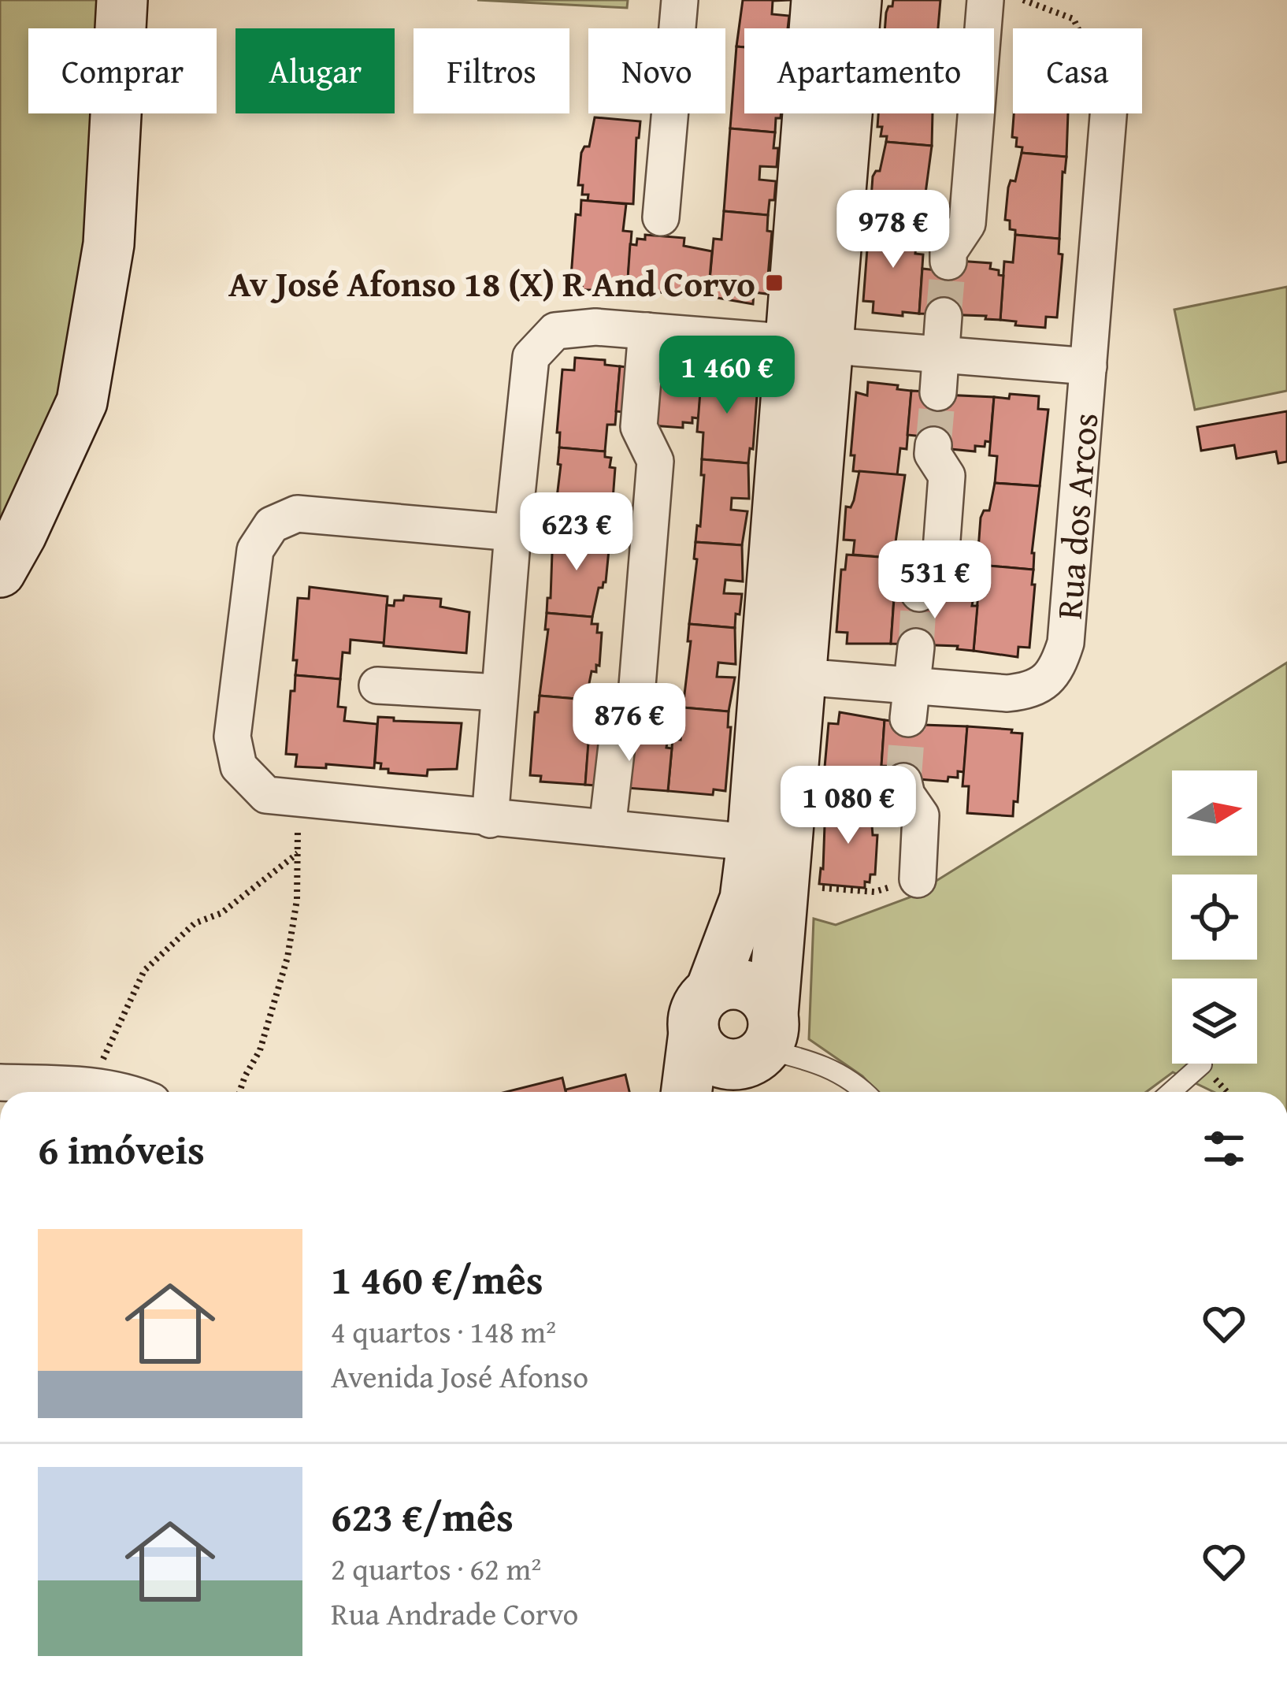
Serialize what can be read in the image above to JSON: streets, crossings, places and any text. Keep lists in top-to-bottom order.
{
  "streets": {
    "street": ["Rua dos Arcos"]
  },
  "places": {
    "transit": ["Av José Afonso 18 (X) R And Corvo"]
  },
  "north": "right",
  "page": {
    "chip": [
      "Comprar",
      "Alugar",
      "Filtros",
      "Novo",
      "Apartamento",
      "Casa"
    ],
    "price": [
      "978 €",
      "1 460 €",
      "623 €",
      "531 €",
      "876 €",
      "1 080 €"
    ],
    "heading": "6 imóveis",
    "list": [
      {
        "name": "1 460 €/mês",
        "note": "4 quartos · 148 m² · Avenida José Afonso"
      },
      {
        "name": "623 €/mês",
        "note": "2 quartos · 62 m² · Rua Andrade Corvo"
      }
    ]
  }
}
